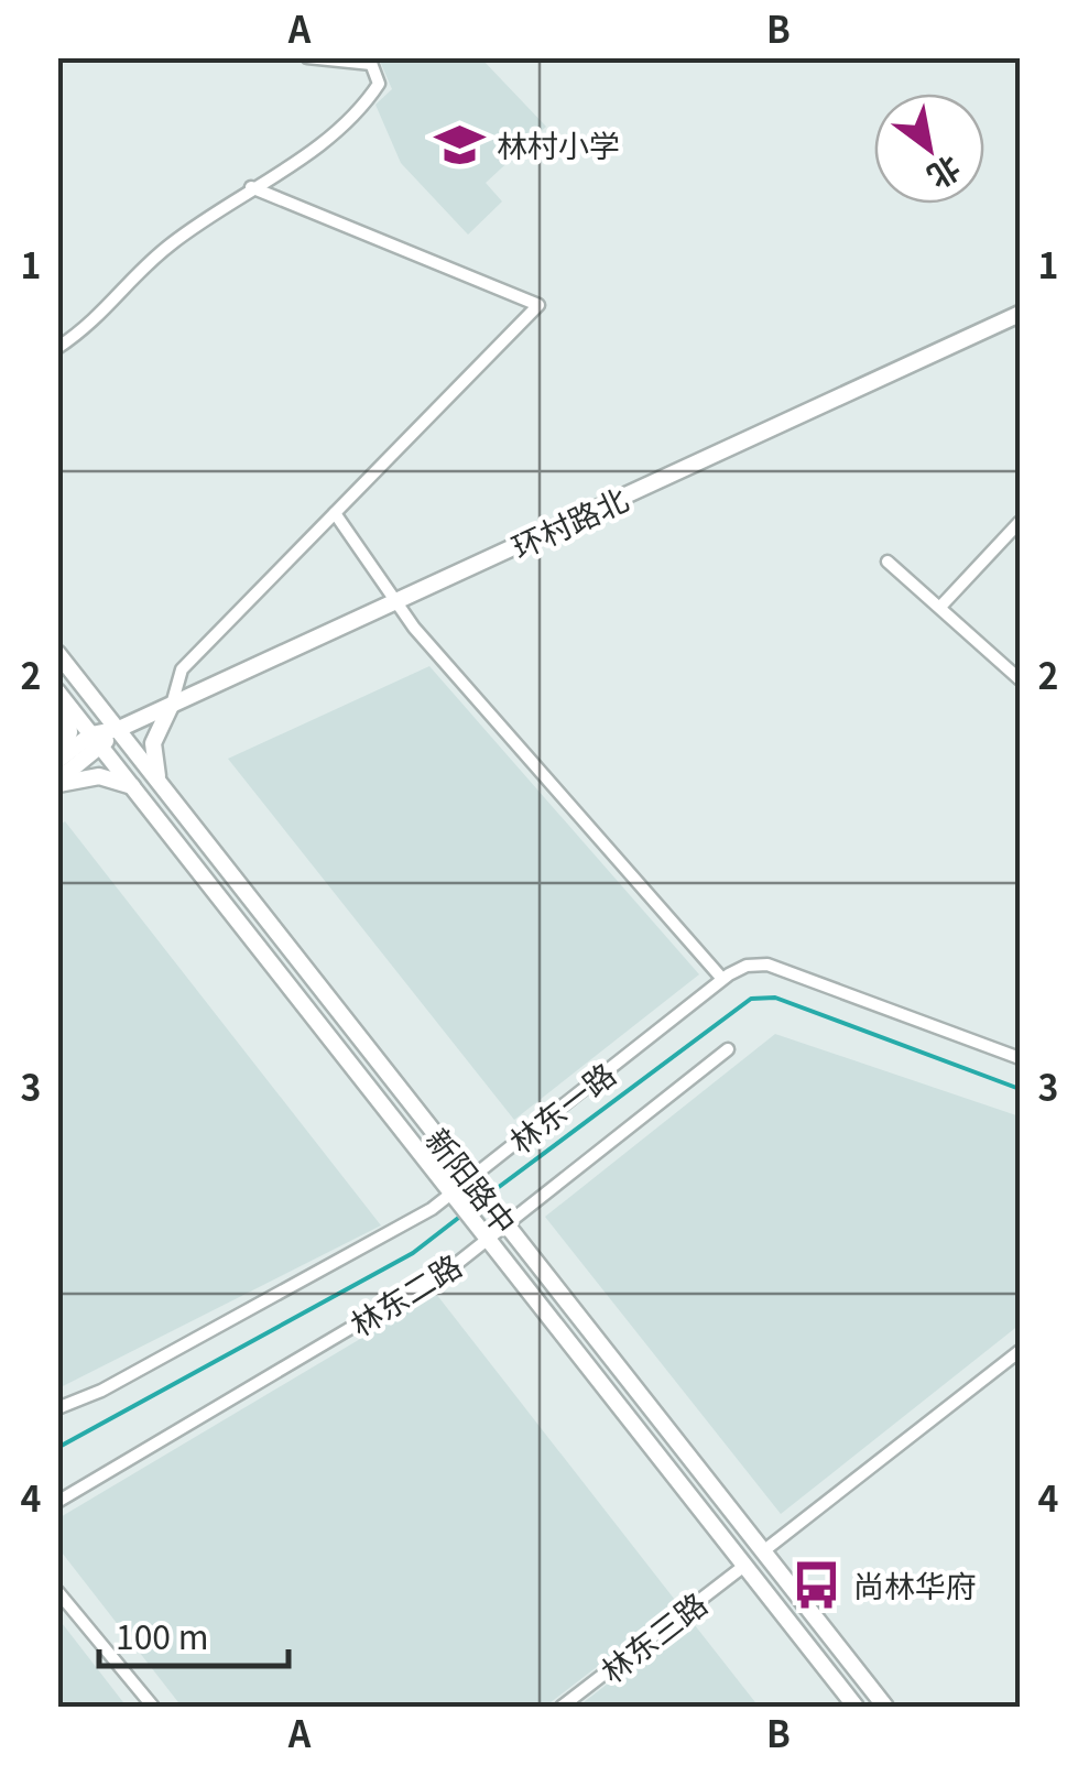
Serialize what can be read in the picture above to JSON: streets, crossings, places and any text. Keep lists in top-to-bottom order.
{
  "streets": {
    "main road": ["环村路北", "新阳路中"],
    "street": ["林东一路", "林东二路", "林东三路"]
  },
  "crossings": [
    ["环村路北", "新阳路中"],
    ["林东一路", "新阳路中"],
    ["新阳路中", "林东二路"],
    ["新阳路中", "林东三路"]
  ],
  "places": {
    "school or university": ["林村小学"],
    "bus stop": ["尚林华府"]
  },
  "scale_bar": "100 m",
  "north": "bottom right",
  "grid": {
    "columns": ["A", "B"],
    "rows": [
      "1",
      "2",
      "3",
      "4"
    ]
  }
}
